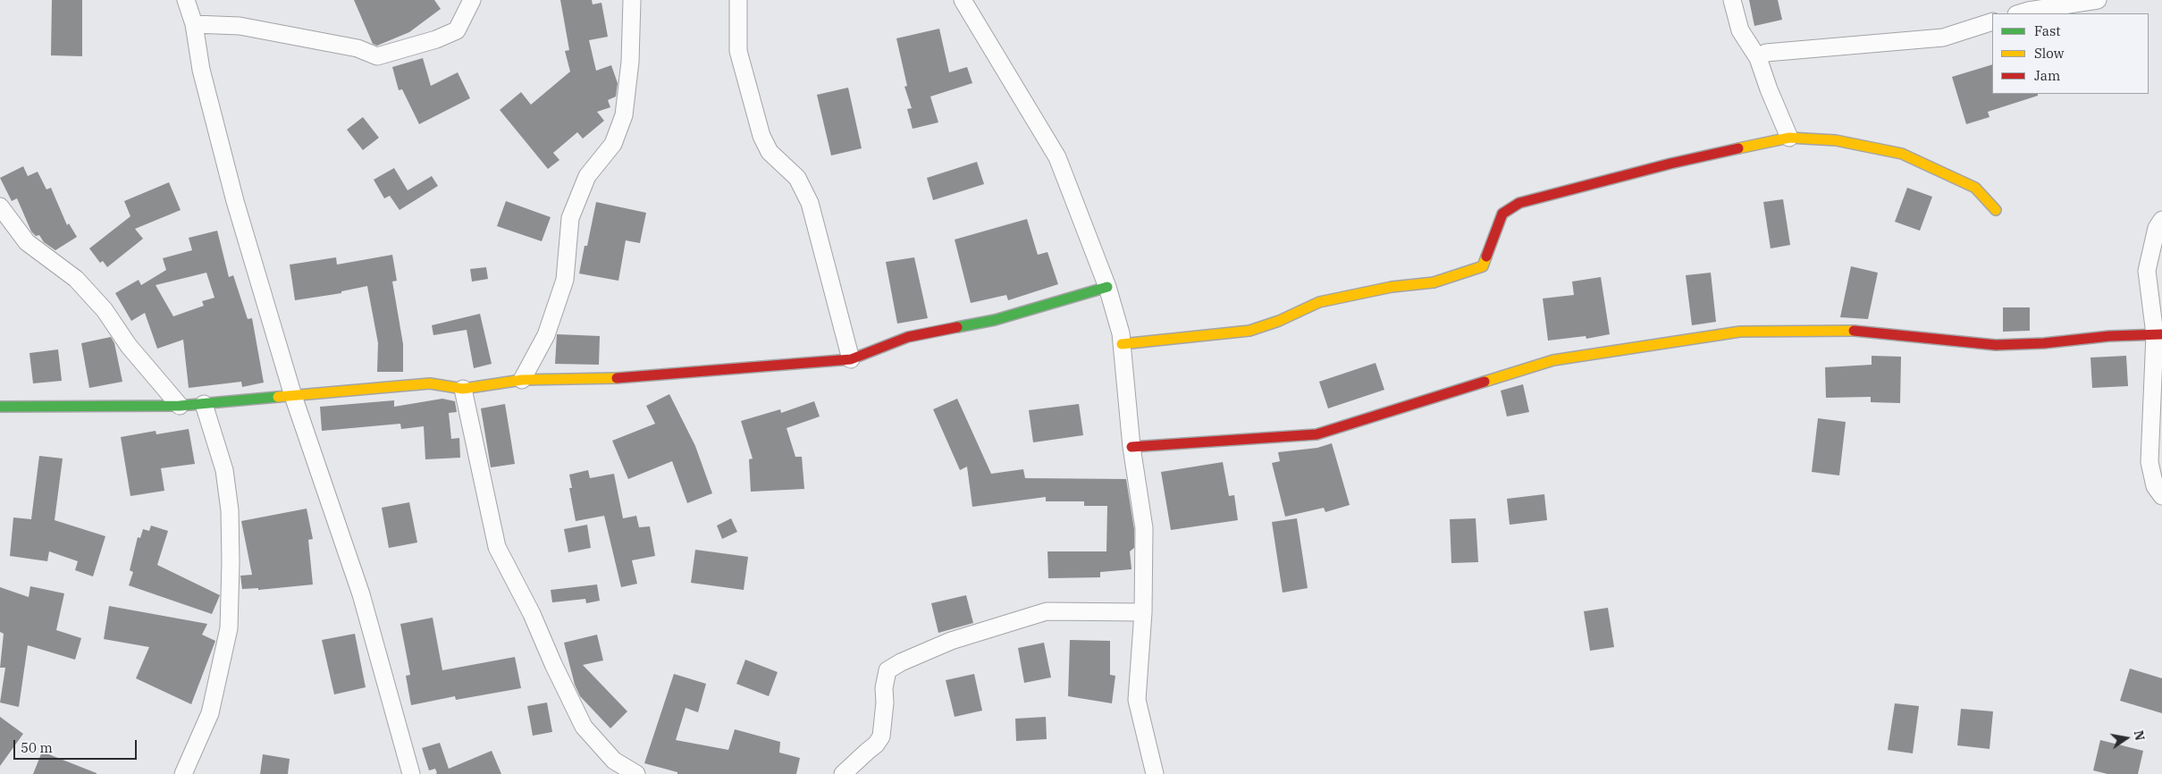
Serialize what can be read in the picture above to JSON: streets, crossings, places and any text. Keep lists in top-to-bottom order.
{
  "legend": ["Fast", "Slow", "Jam"],
  "scale_bar": "50 m",
  "north": "right"
}
